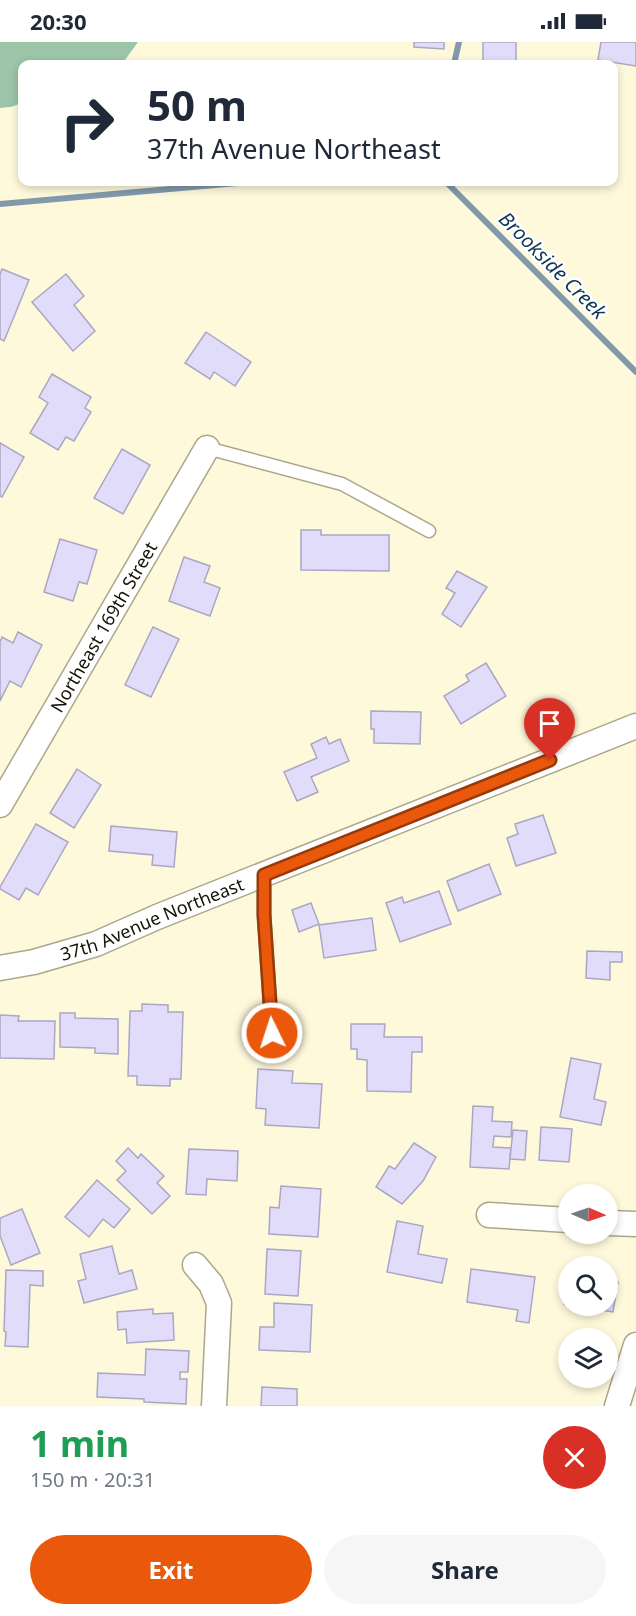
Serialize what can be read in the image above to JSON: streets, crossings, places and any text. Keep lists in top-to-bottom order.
{
  "streets": {
    "street": ["Northeast 169th Street", "37th Avenue Northeast"]
  },
  "water": ["Brookside Creek"],
  "north": "right",
  "page": {
    "status": "20:30",
    "turn": ["50 m", "37th Avenue Northeast"],
    "heading": ["1 min", "150 m · 20:31"],
    "buttons": ["Exit", "Share"]
  }
}
